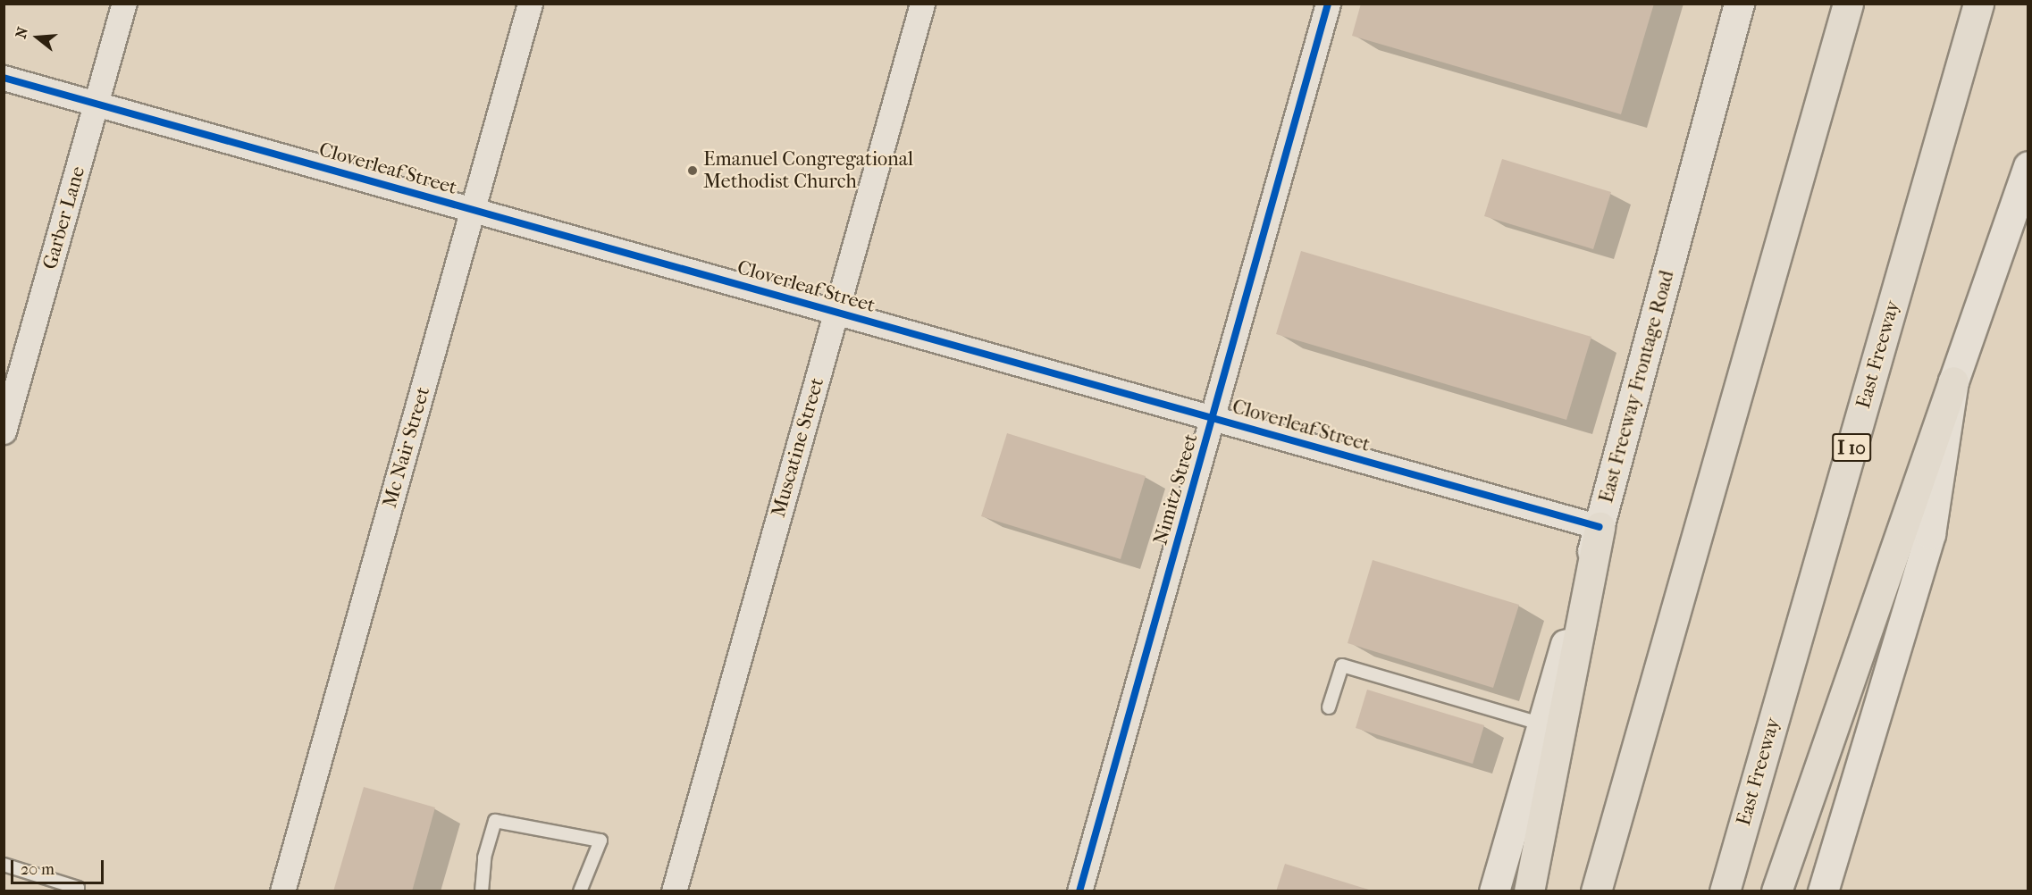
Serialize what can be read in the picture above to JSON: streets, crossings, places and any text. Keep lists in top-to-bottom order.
{
  "streets": {
    "highway": ["East Freeway", "I 10"],
    "main road": ["East Freeway Frontage Road"],
    "street": [
      "Cloverleaf Street",
      "Garber Lane",
      "Mc Nair Street",
      "Muscatine Street",
      "Nimitz Street"
    ]
  },
  "crossings": [
    ["Cloverleaf Street", "Garber Lane"],
    ["Cloverleaf Street", "East Freeway Frontage Road"],
    ["Cloverleaf Street", "Mc Nair Street"],
    ["Cloverleaf Street", "Muscatine Street"],
    ["Cloverleaf Street", "Nimitz Street"]
  ],
  "places": ["Emanuel Congregational Methodist Church"],
  "scale_bar": "20 m",
  "north": "left"
}
